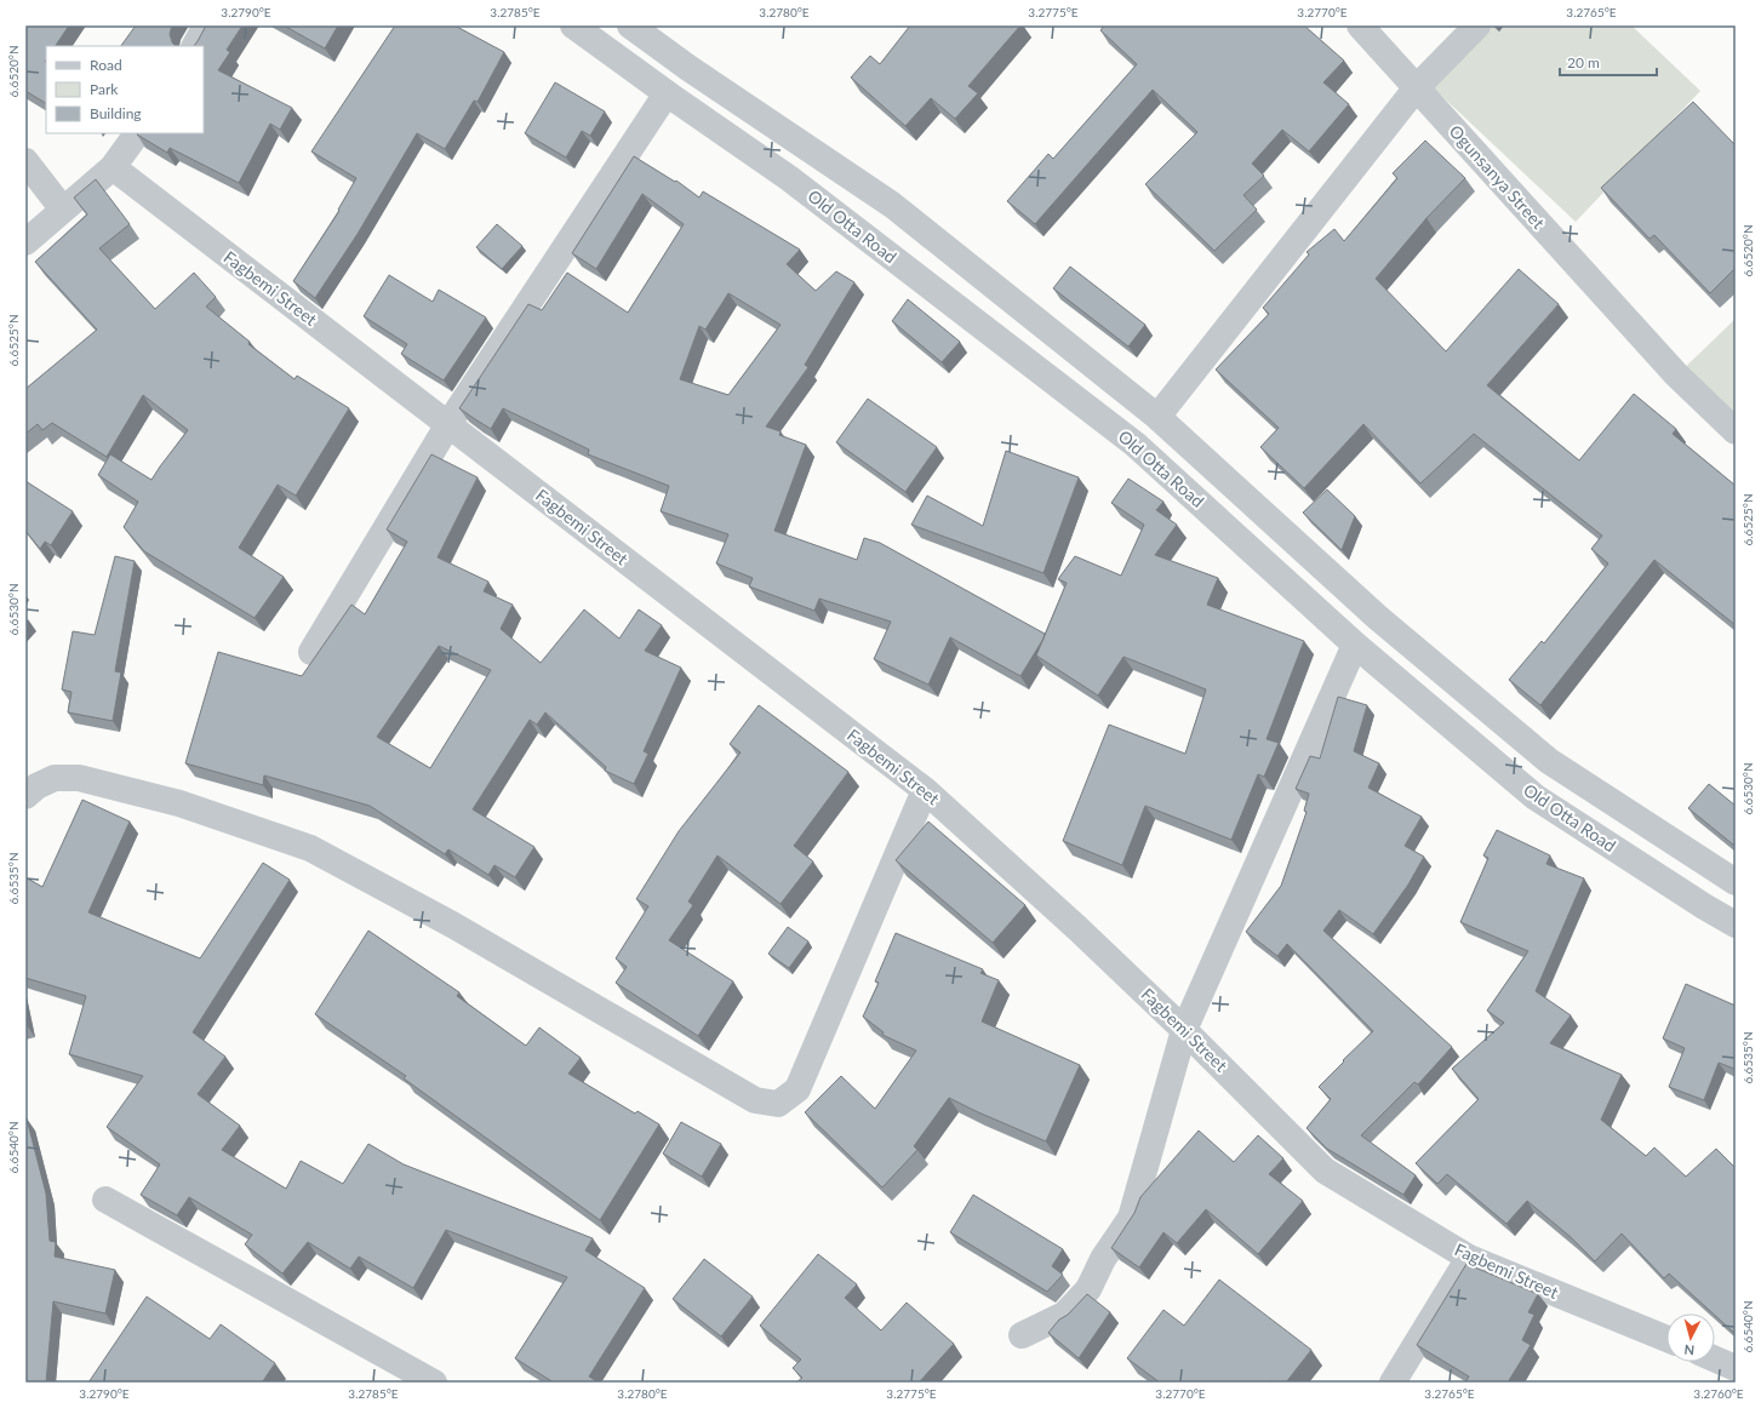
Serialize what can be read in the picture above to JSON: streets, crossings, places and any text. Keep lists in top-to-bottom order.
{
  "streets": {
    "street": ["Ogunsanya Street", "Old Otta Road", "Fagbemi Street"]
  },
  "legend": ["Road", "Park", "Building"],
  "scale_bar": "20 m",
  "north": "bottom",
  "coordinates": [
    "3.2790°E",
    "3.2785°E",
    "3.2780°E",
    "3.2775°E",
    "3.2770°E",
    "3.2765°E",
    "6.6520°N",
    "6.6525°N",
    "6.6530°N",
    "6.6535°N",
    "6.6540°N",
    "3.2760°E"
  ]
}
